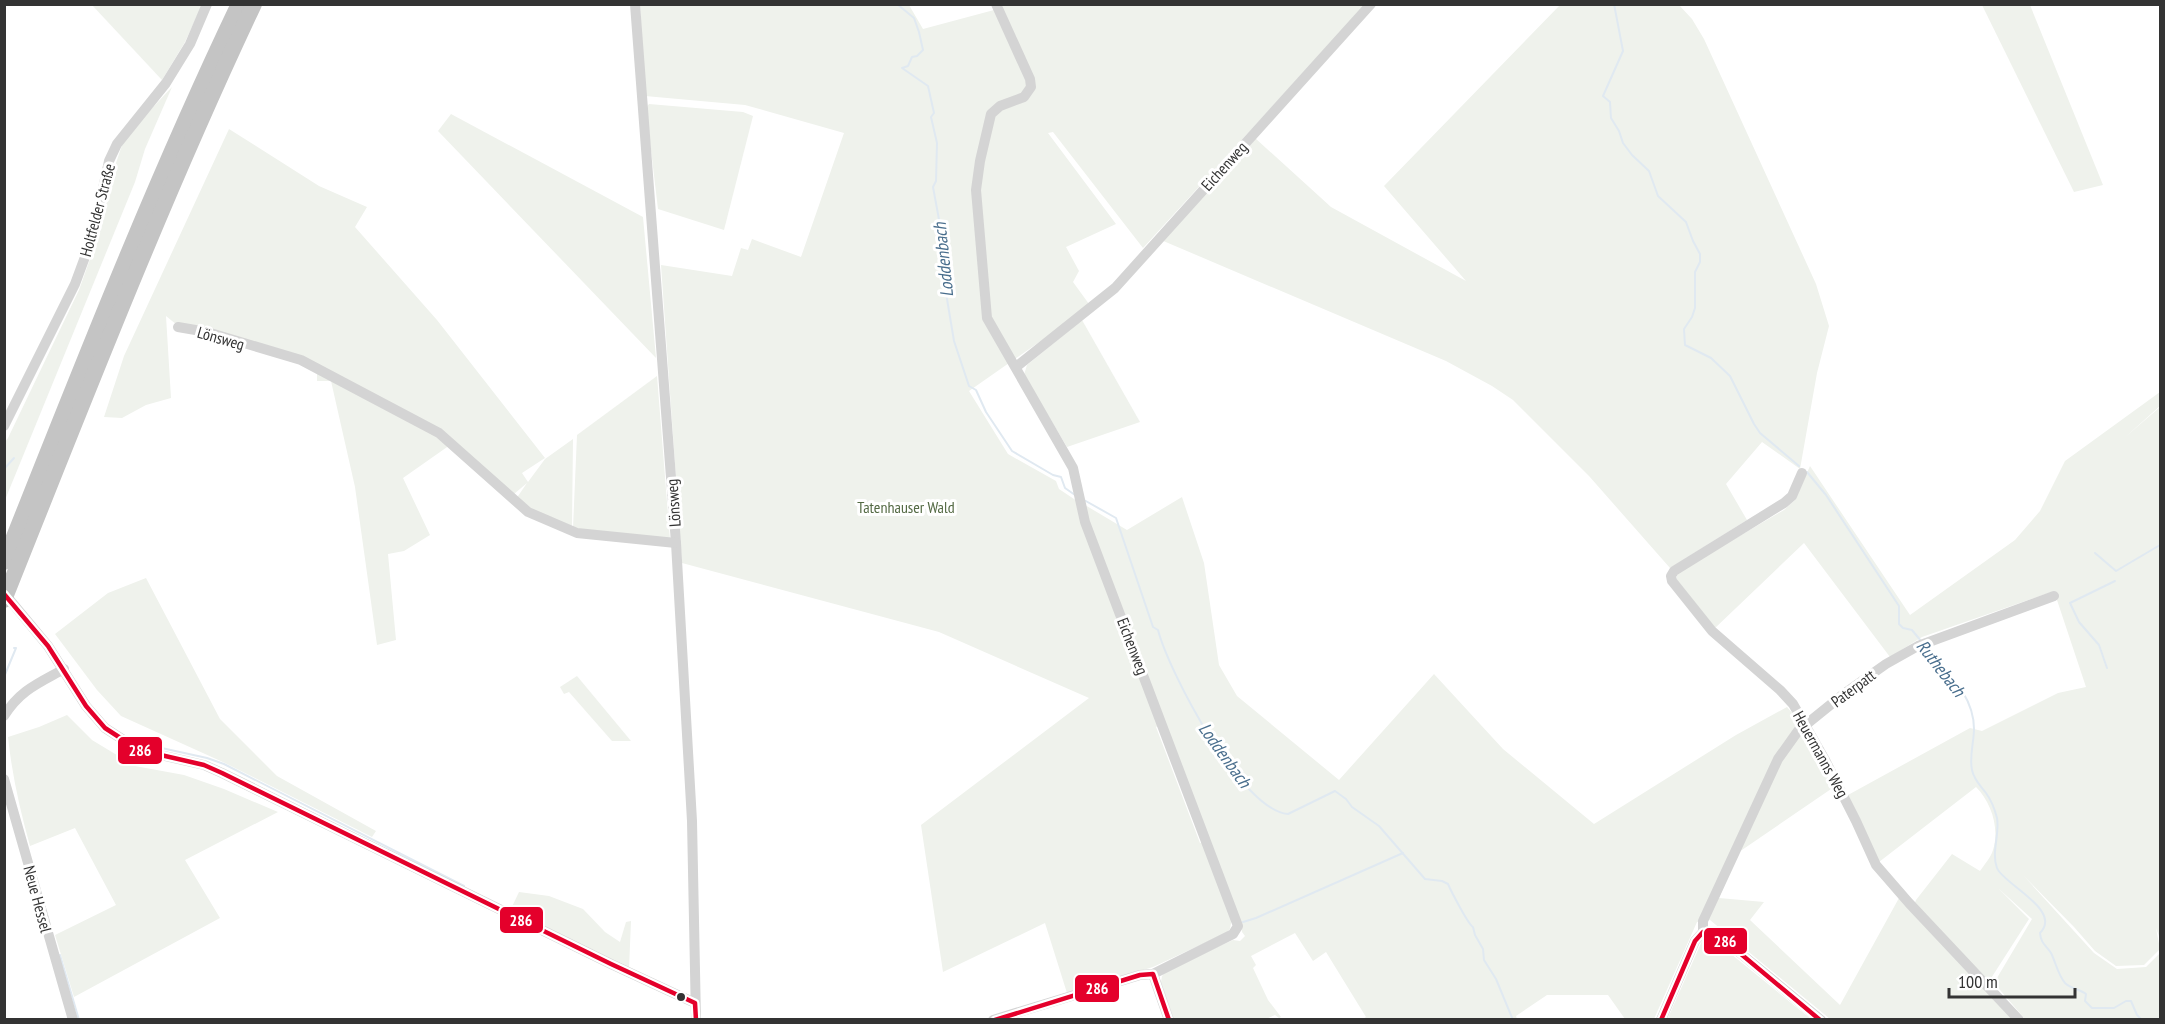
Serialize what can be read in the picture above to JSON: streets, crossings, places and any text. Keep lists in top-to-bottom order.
{
  "streets": {
    "street": [
      "Eichenweg",
      "Holtfelder Straße",
      "Lönsweg",
      "Paterpatt",
      "Heuermanns Weg",
      "Neue Hessel"
    ]
  },
  "crossings": [
    ["Paterpatt", "Heuermanns Weg"]
  ],
  "water": ["Loddenbach", "Ruthebach"],
  "parks": ["Tatenhauser Wald"],
  "lines": ["transit line 286"],
  "scale_bar": "100 m"
}
